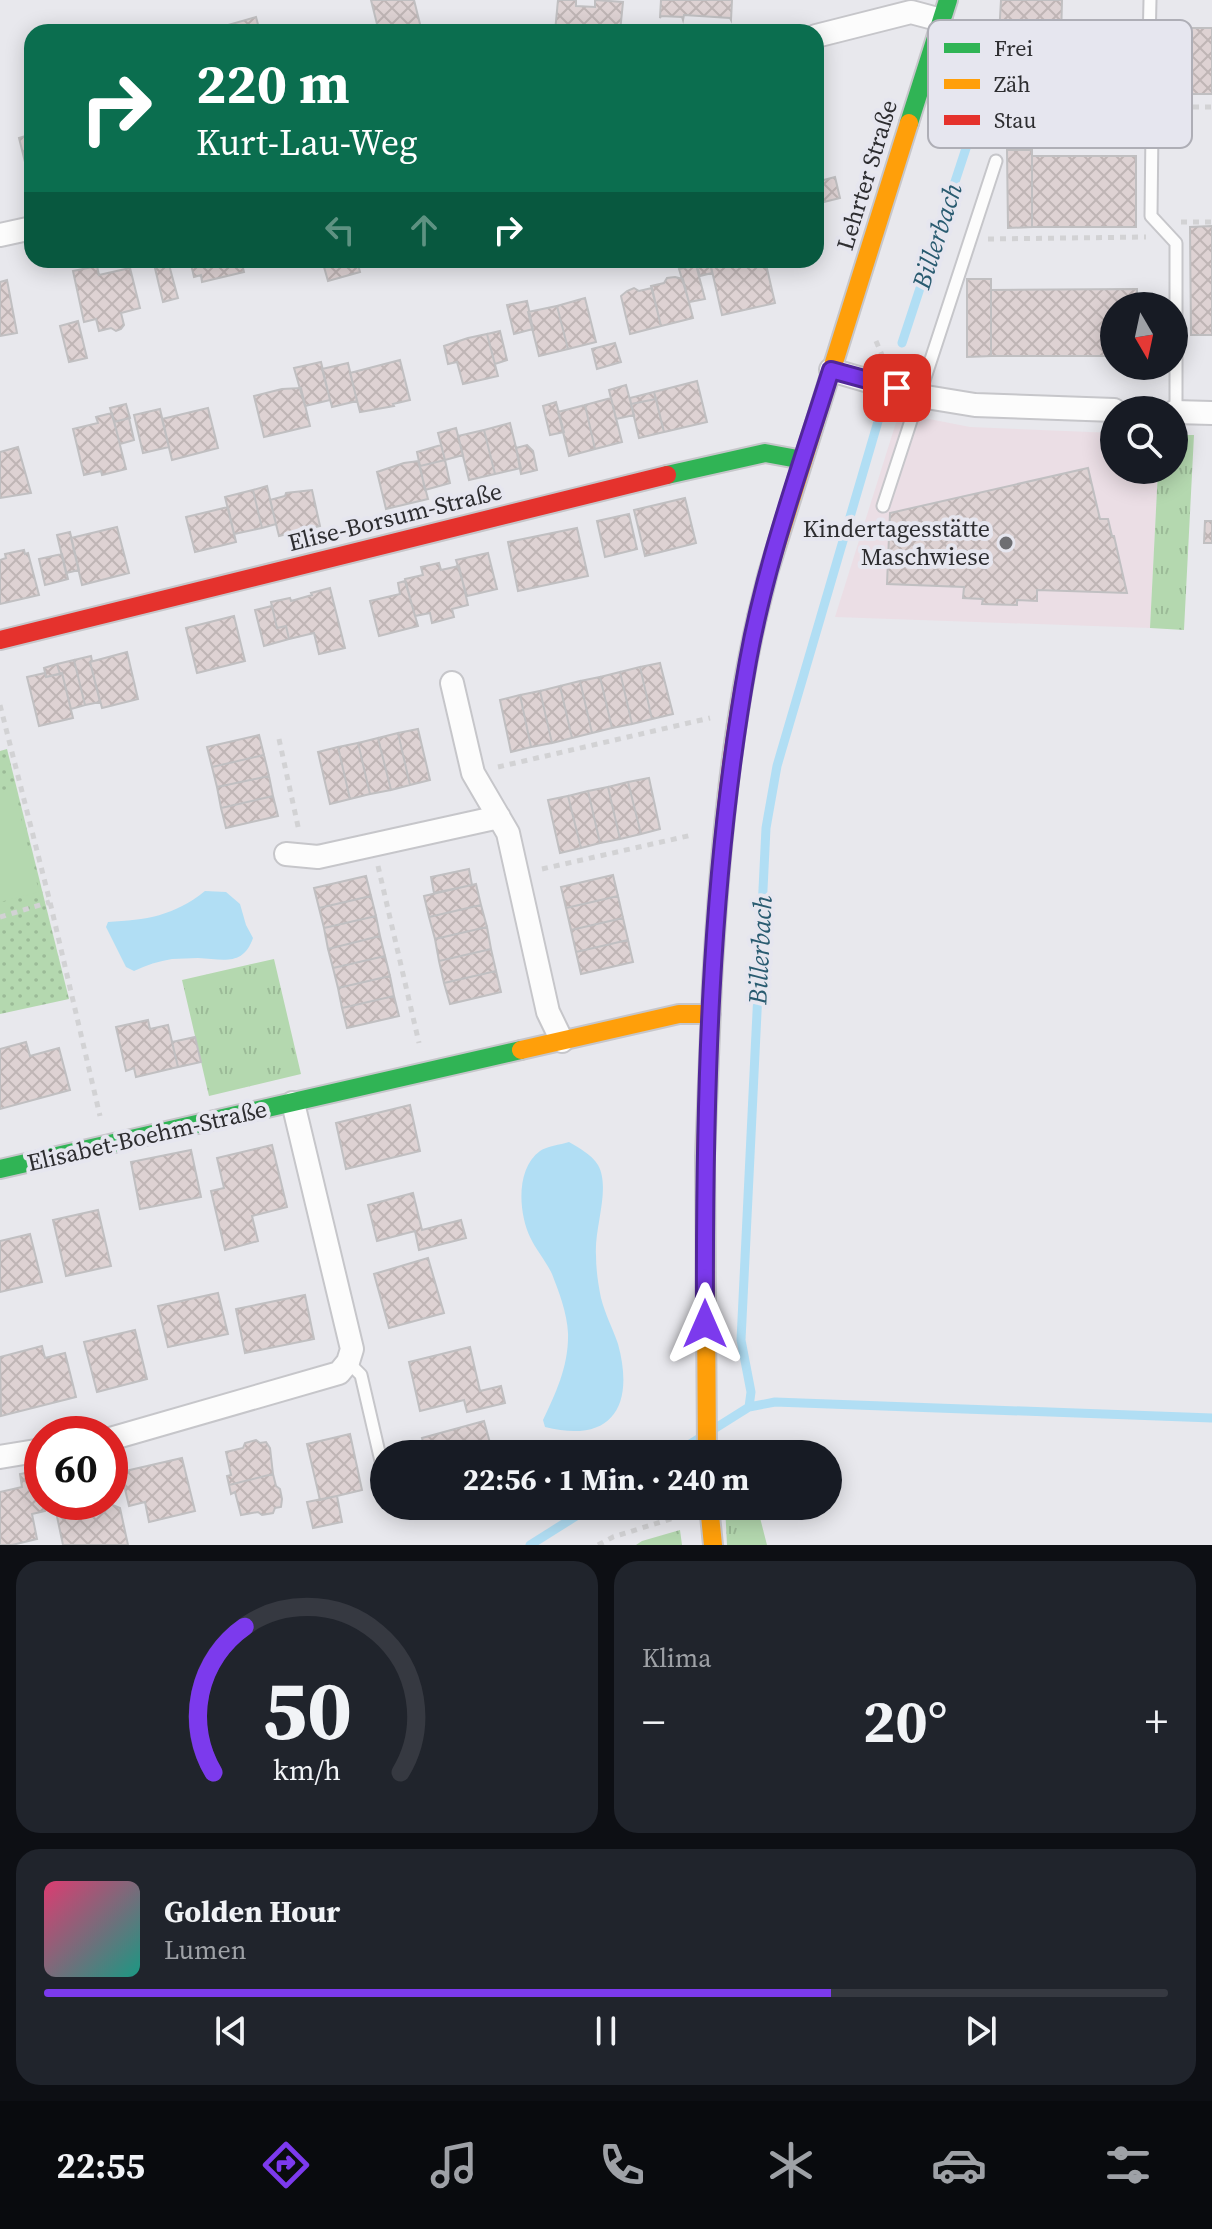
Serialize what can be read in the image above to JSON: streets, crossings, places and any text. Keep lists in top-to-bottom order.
{
  "streets": {
    "street": ["Lehrter Straße", "Elise-Borsum-Straße", "Elisabet-Boehm-Straße"]
  },
  "crossings": [
    ["Lehrter Straße", "Elise-Borsum-Straße"],
    ["Lehrter Straße", "Elisabet-Boehm-Straße"]
  ],
  "water": ["Billerbach"],
  "places": ["Kindertagesstätte Maschwiese"],
  "legend": ["Frei", "Zäh", "Stau"],
  "north": "bottom",
  "page": {
    "turn": ["220 m", "Kurt-Lau-Weg"],
    "limit": "60",
    "trip": "22:56 · 1 Min. · 240 m",
    "tile": "Klima",
    "heat": ["−", "20°", "+"],
    "song": ["Golden Hour", "Lumen"],
    "tabs": "22:55",
    "gauge": ["50", "km/h"]
  }
}
